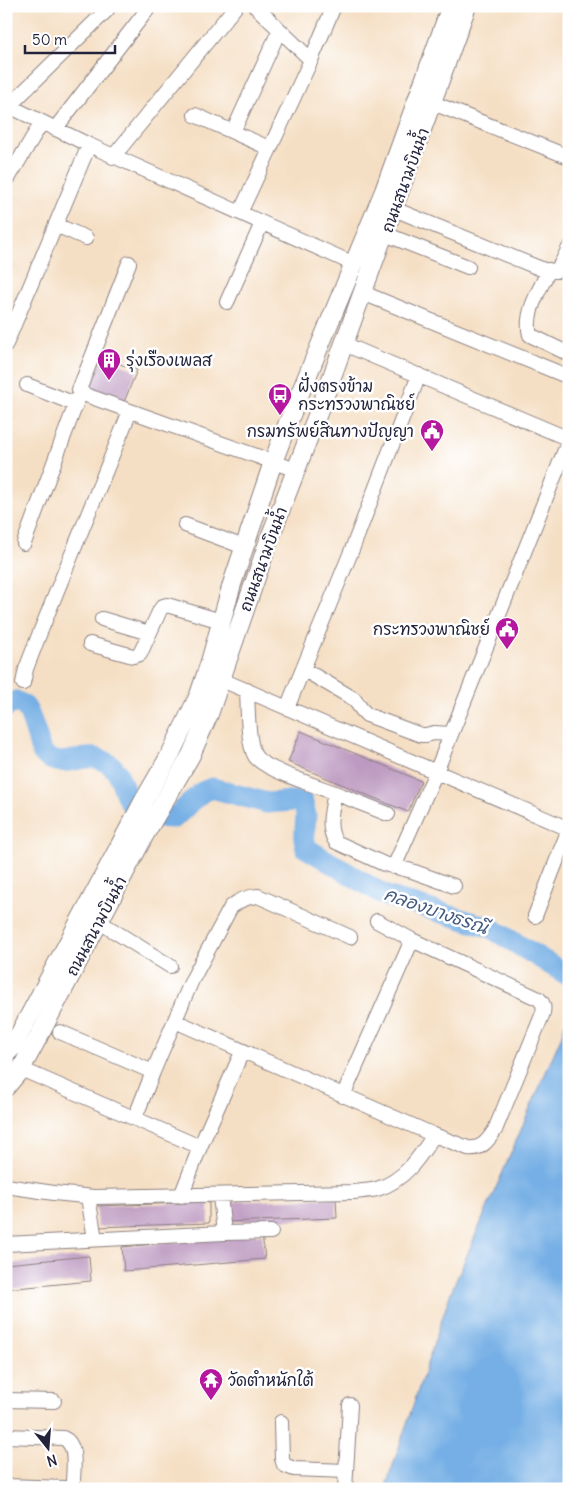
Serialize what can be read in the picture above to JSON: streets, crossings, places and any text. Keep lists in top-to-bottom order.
{
  "streets": {
    "main road": ["ถนนสนามบินน้ำ"]
  },
  "water": ["คลองบางธรณี"],
  "places": {
    "building": ["รุ่งเรืองเพลส"],
    "bus stop": ["ฝั่งตรงข้าม กระทรวงพาณิชย์"],
    "public building": ["กรมทรัพย์สินทางปัญญา", "กระทรวงพาณิชย์"],
    "temple": ["วัดตำหนักใต้"]
  },
  "scale_bar": "50 m",
  "north": "bottom"
}
